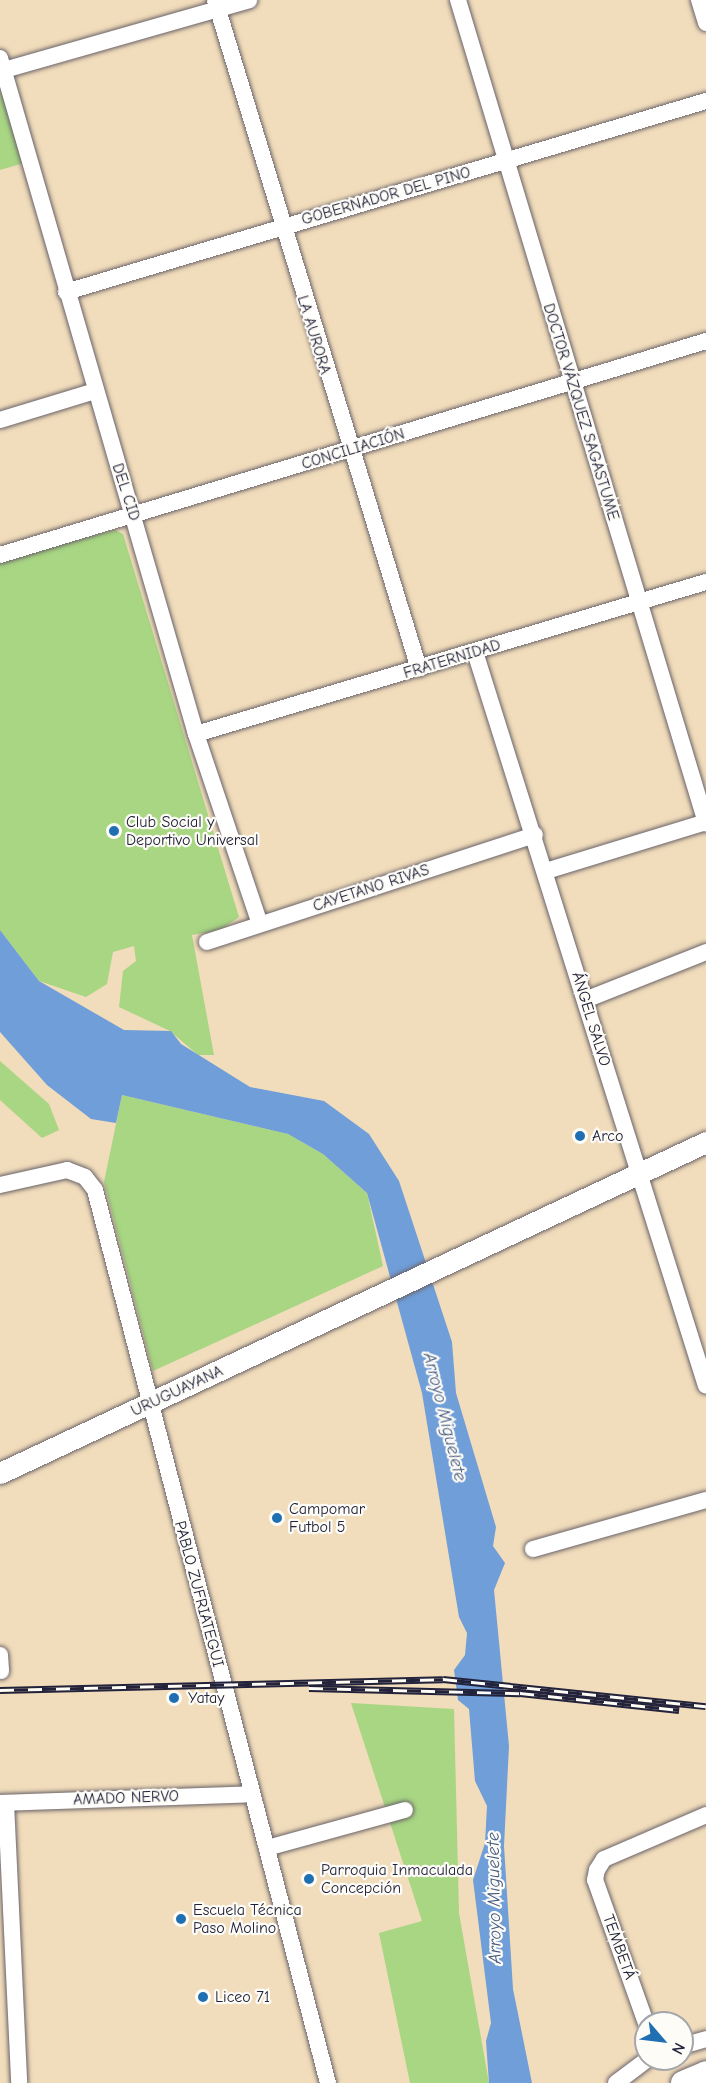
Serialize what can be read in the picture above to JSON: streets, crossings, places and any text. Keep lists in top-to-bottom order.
{
  "streets": {
    "street": [
      "GOBERNADOR DEL PINO",
      "LA AURORA",
      "DOCTOR VÁZQUEZ SAGASTUME",
      "CONCILIACIÓN",
      "DEL CID",
      "FRATERNIDAD",
      "CAYETANO RIVAS",
      "ÁNGEL SALVO",
      "URUGUAYANA",
      "PABLO ZUFRIATEGUI",
      "AMADO NERVO",
      "TEMBETÁ"
    ]
  },
  "crossings": [
    ["GOBERNADOR DEL PINO", "LA AURORA"],
    ["GOBERNADOR DEL PINO", "DOCTOR VÁZQUEZ SAGASTUME"],
    ["GOBERNADOR DEL PINO", "DEL CID"],
    ["LA AURORA", "CONCILIACIÓN"],
    ["LA AURORA", "FRATERNIDAD"],
    ["DOCTOR VÁZQUEZ SAGASTUME", "CONCILIACIÓN"],
    ["DOCTOR VÁZQUEZ SAGASTUME", "FRATERNIDAD"],
    ["CONCILIACIÓN", "DEL CID"],
    ["DEL CID", "FRATERNIDAD"],
    ["DEL CID", "CAYETANO RIVAS"],
    ["FRATERNIDAD", "ÁNGEL SALVO"],
    ["CAYETANO RIVAS", "ÁNGEL SALVO"],
    ["ÁNGEL SALVO", "URUGUAYANA"],
    ["URUGUAYANA", "PABLO ZUFRIATEGUI"],
    ["PABLO ZUFRIATEGUI", "AMADO NERVO"]
  ],
  "water": ["Arroyo Miguelete"],
  "places": [
    "Club Social y Deportivo Universal",
    "Arco",
    "Campomar Futbol 5",
    "Yatay",
    "Parroquia Inmaculada Concepción",
    "Escuela Técnica Paso Molino",
    "Liceo 71"
  ],
  "north": "bottom right"
}
